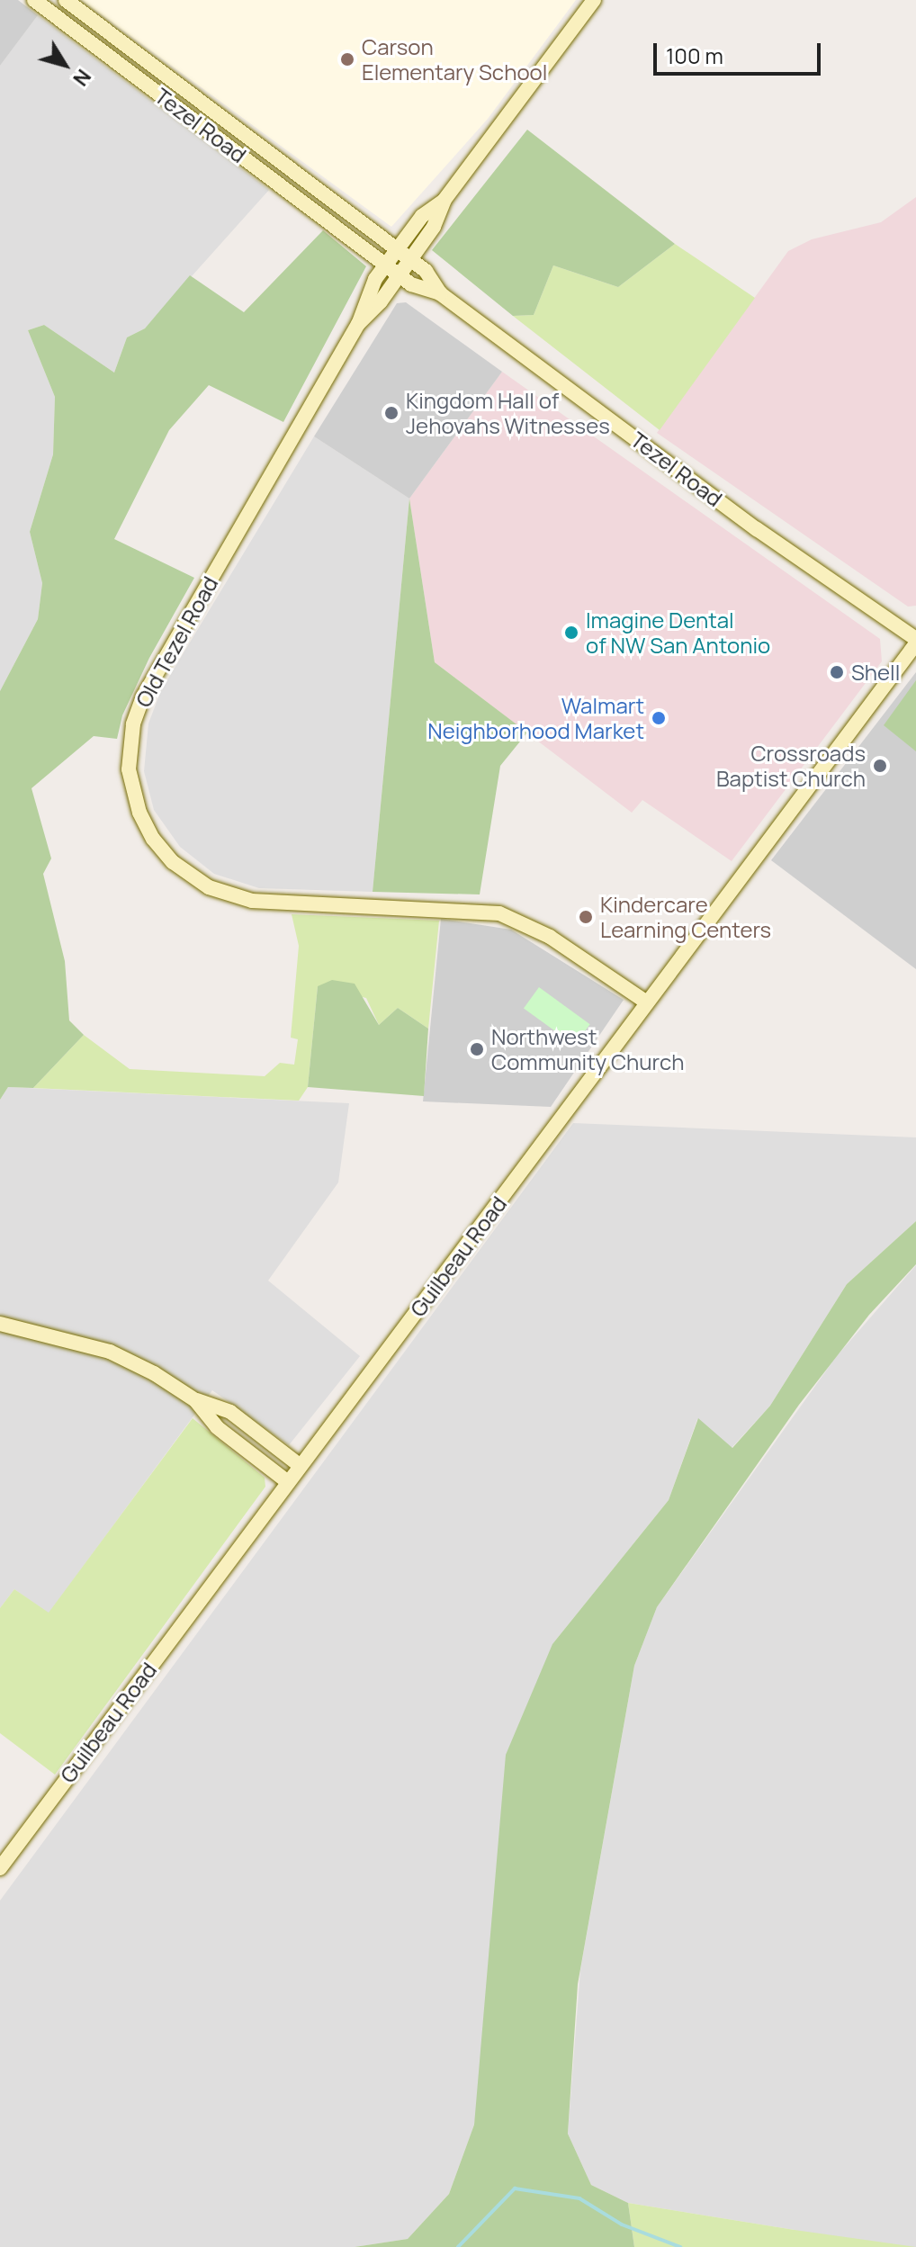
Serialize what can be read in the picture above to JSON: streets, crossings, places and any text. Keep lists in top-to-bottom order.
{
  "streets": {
    "main road": ["Tezel Road", "Old Tezel Road", "Guilbeau Road"]
  },
  "crossings": [
    ["Tezel Road", "Old Tezel Road"],
    ["Tezel Road", "Guilbeau Road"],
    ["Old Tezel Road", "Guilbeau Road"]
  ],
  "places": [
    "Carson Elementary School",
    "Kingdom Hall of Jehovahs Witnesses",
    "Imagine Dental of NW San Antonio",
    "Shell",
    "Walmart Neighborhood Market",
    "Crossroads Baptist Church",
    "Kindercare Learning Centers",
    "Northwest Community Church"
  ],
  "scale_bar": "100 m",
  "north": "bottom right"
}
